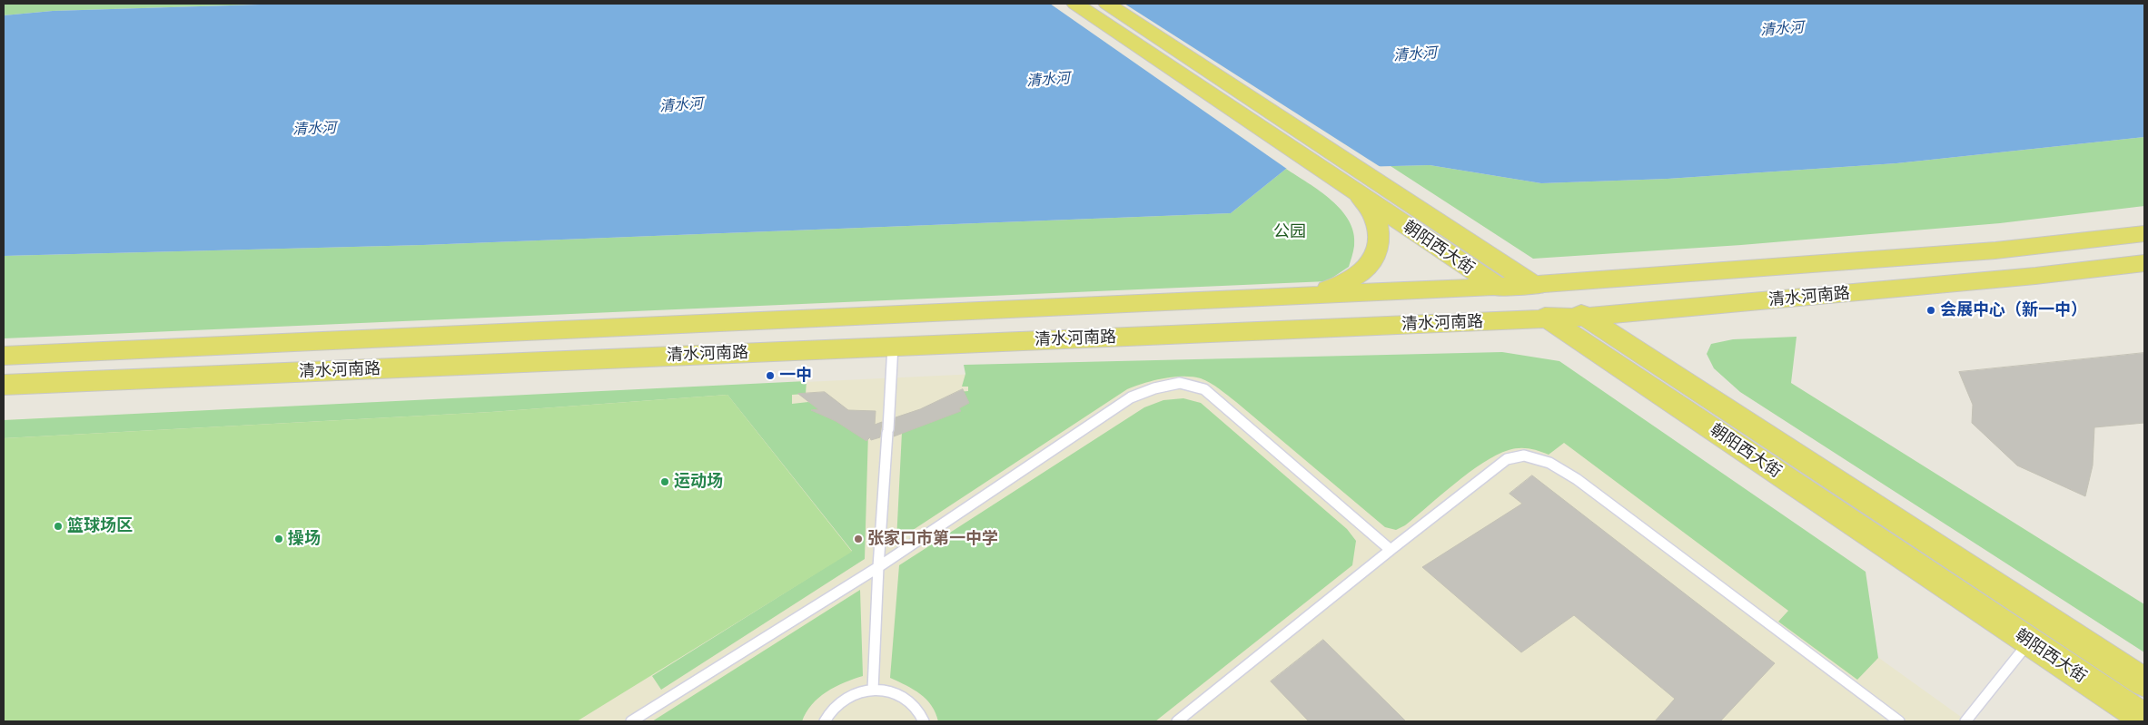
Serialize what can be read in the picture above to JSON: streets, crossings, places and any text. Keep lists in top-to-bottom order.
{
  "streets": {
    "main road": ["朝阳西大街", "清水河南路"]
  },
  "crossings": [
    ["朝阳西大街", "清水河南路"]
  ],
  "water": ["清水河"],
  "parks": ["公园"],
  "places": [
    "会展中心（新一中）",
    "一中",
    "运动场",
    "篮球场区",
    "操场",
    "张家口市第一中学"
  ]
}
